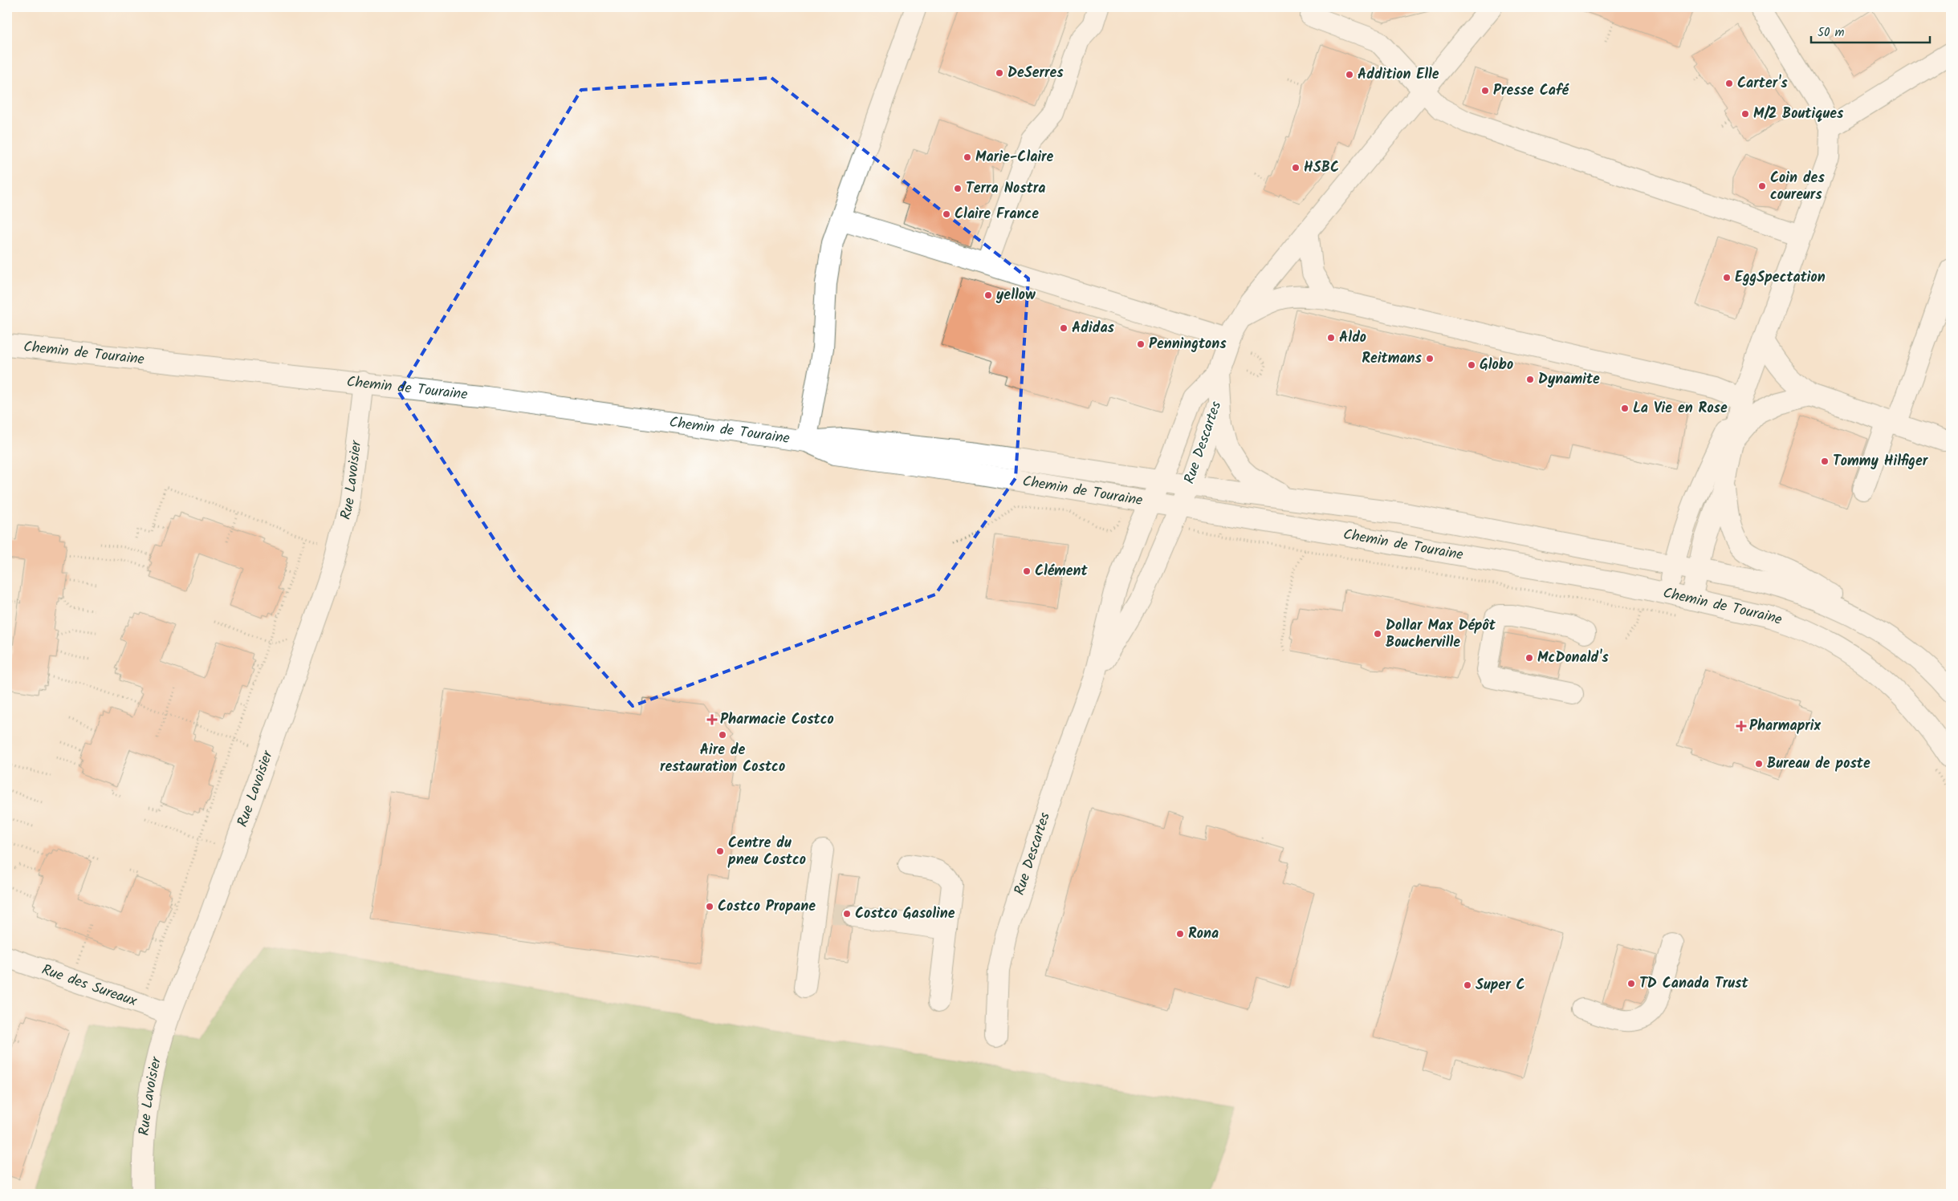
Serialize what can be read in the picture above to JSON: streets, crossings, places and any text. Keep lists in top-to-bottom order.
{
  "streets": {
    "street": [
      "Chemin de Touraine",
      "Rue Descartes",
      "Rue Lavoisier",
      "Rue des Sureaux"
    ]
  },
  "crossings": [
    ["Chemin de Touraine", "Rue Descartes"],
    ["Chemin de Touraine", "Rue Lavoisier"],
    ["Rue Lavoisier", "Rue des Sureaux"]
  ],
  "places": {
    "other": [
      "DeSerres",
      "Addition Elle",
      "Carter's",
      "Presse Café",
      "M/2 Boutiques",
      "Marie-Claire",
      "HSBC",
      "Coin des coureurs",
      "Terra Nostra",
      "Claire France",
      "EggSpectation",
      "yellow",
      "Adidas",
      "Aldo",
      "Penningtons",
      "Reitmans",
      "Globo",
      "Dynamite",
      "La Vie en Rose",
      "Tommy Hilfiger",
      "Clément",
      "Dollar Max Dépôt Boucherville",
      "McDonald's",
      "Aire de restauration Costco",
      "Bureau de poste",
      "Centre du pneu Costco",
      "Costco Propane",
      "Costco Gasoline",
      "Rona",
      "TD Canada Trust",
      "Super C"
    ],
    "health": ["Pharmacie Costco", "Pharmaprix"]
  },
  "scale_bar": "50 m"
}
